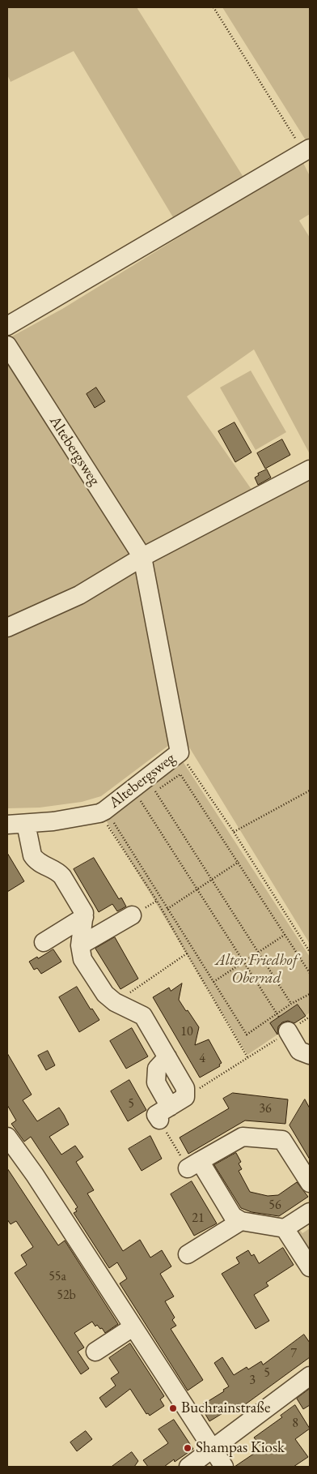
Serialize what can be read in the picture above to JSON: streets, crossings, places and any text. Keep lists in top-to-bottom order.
{
  "streets": {
    "street": ["Altebergsweg"]
  },
  "parks": ["Alter Friedhof Oberrad"],
  "places": ["Buchrainstraße", "Shampas Kiosk"],
  "house_numbers": [
    "10",
    "4",
    "5",
    "36",
    "56",
    "21",
    "55a",
    "52b",
    "7",
    "5",
    "3",
    "8"
  ]
}
